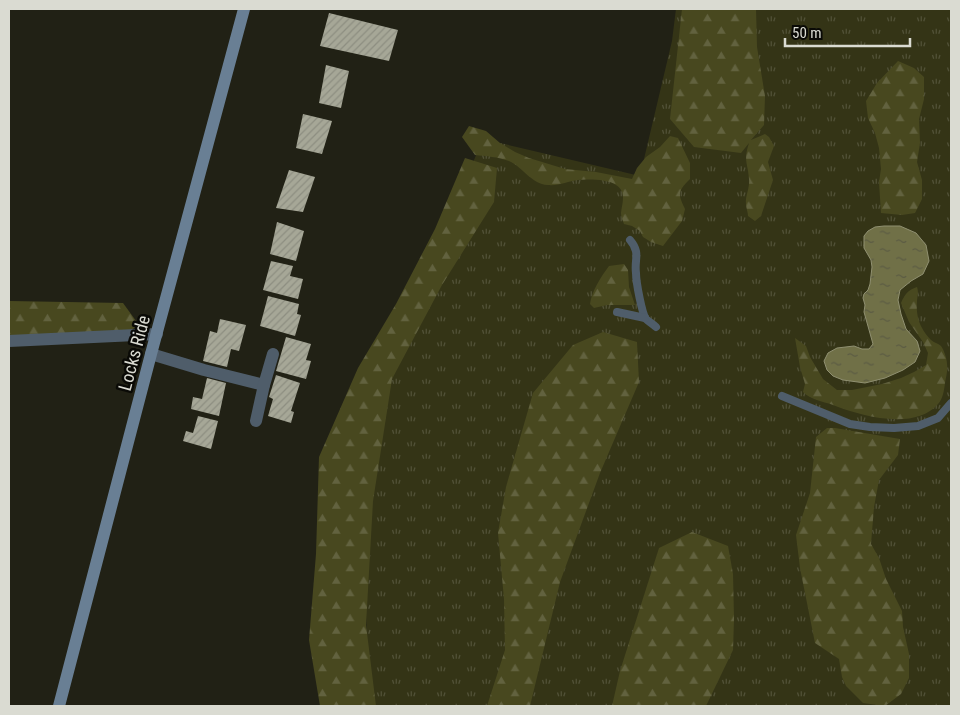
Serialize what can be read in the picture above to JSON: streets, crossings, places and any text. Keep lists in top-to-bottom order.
{
  "streets": {
    "street": ["Locks Ride"]
  },
  "scale_bar": "50 m"
}
